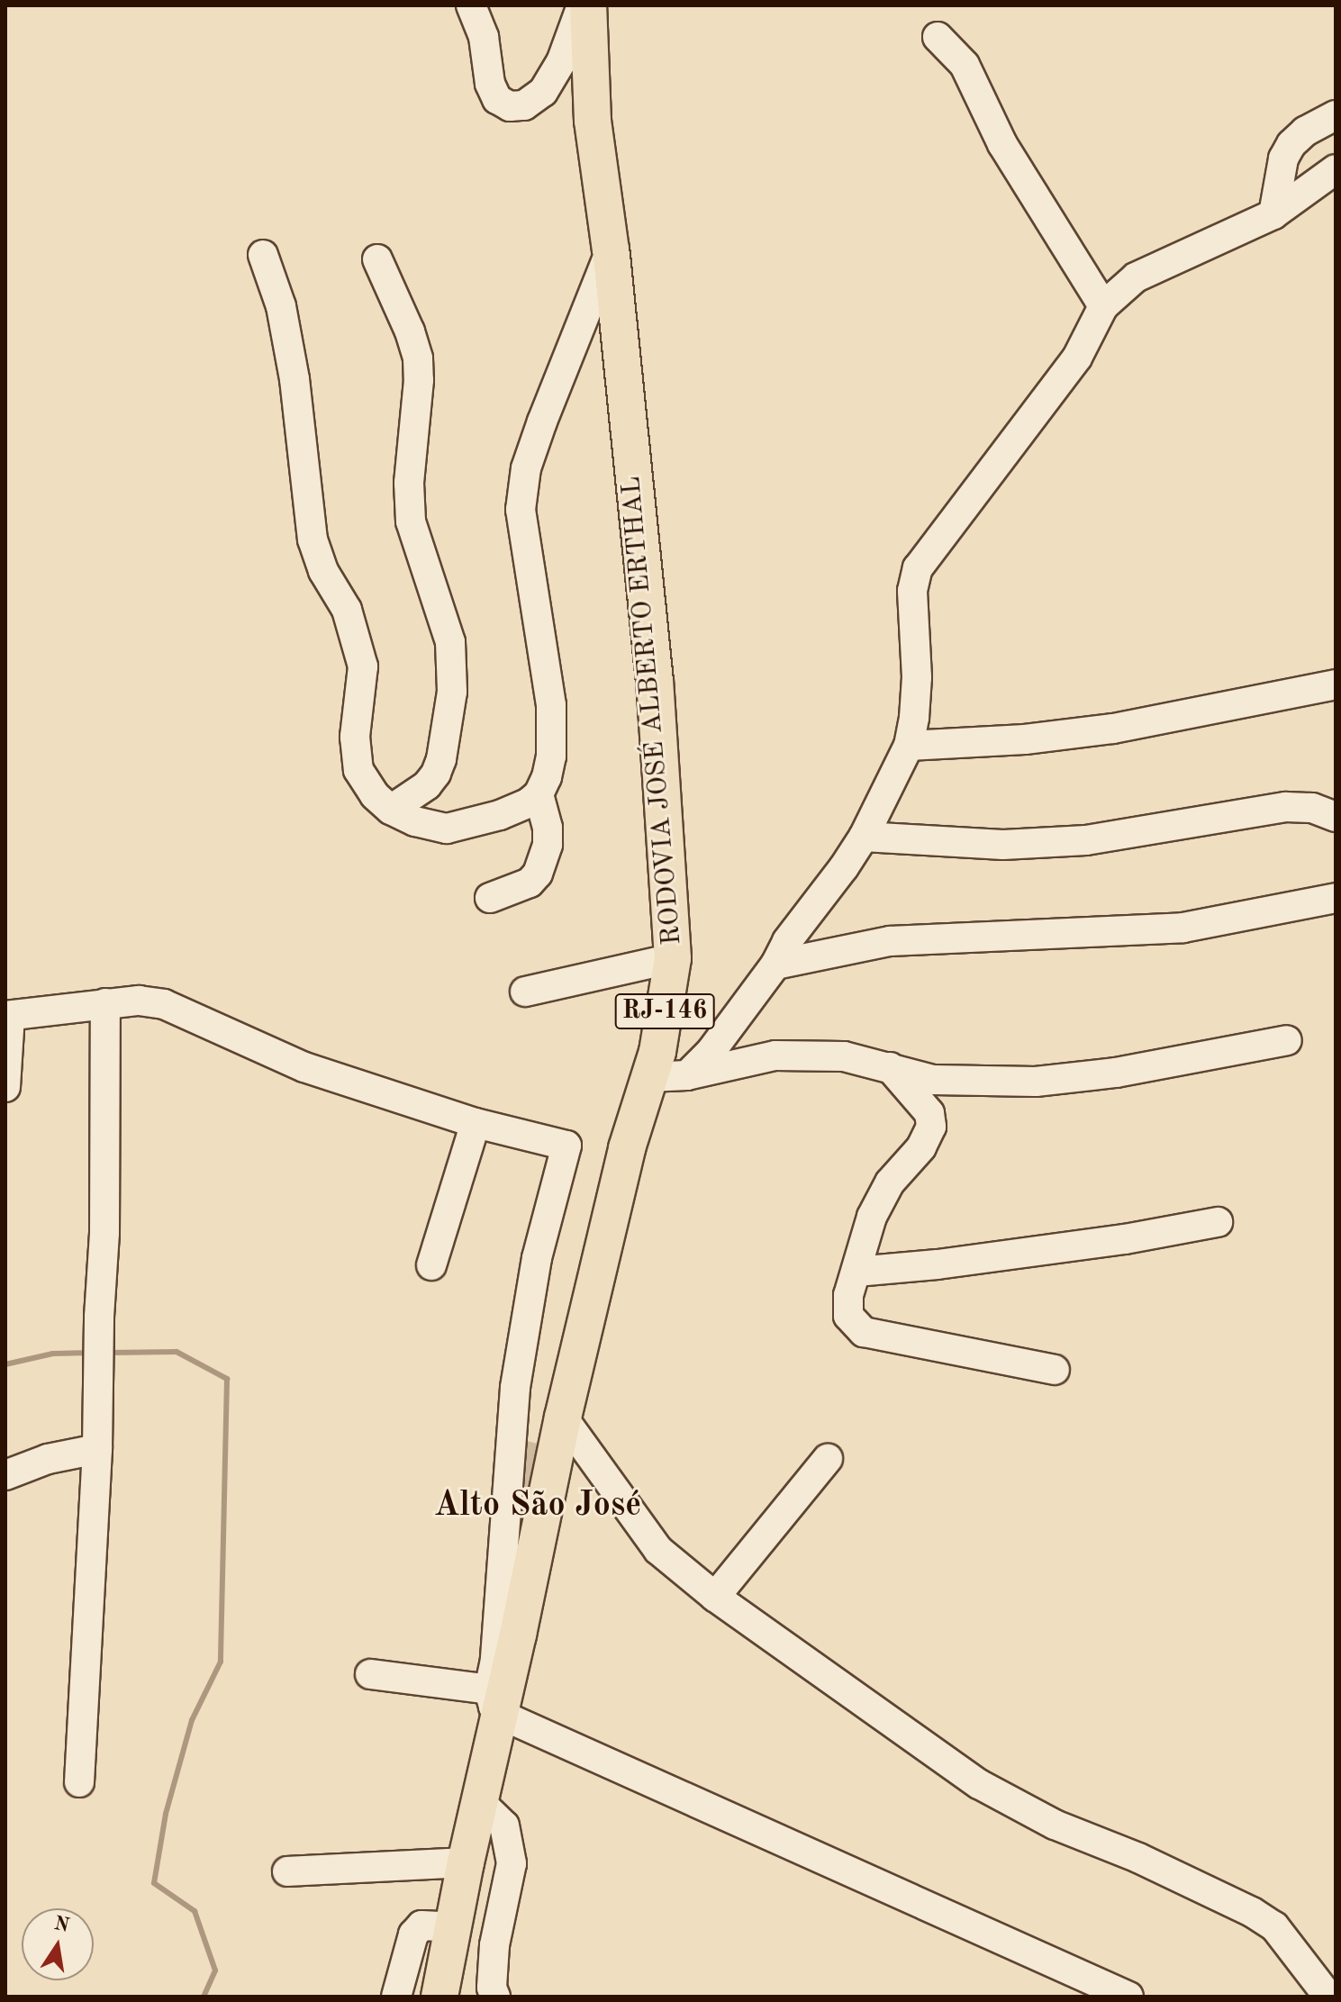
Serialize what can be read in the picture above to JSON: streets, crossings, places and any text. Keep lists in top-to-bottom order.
{
  "streets": {
    "main road": ["RODOVIA JOSÉ ALBERTO ERTHAL", "RJ-146"]
  },
  "districts": ["Alto São José"],
  "north": "top"
}
